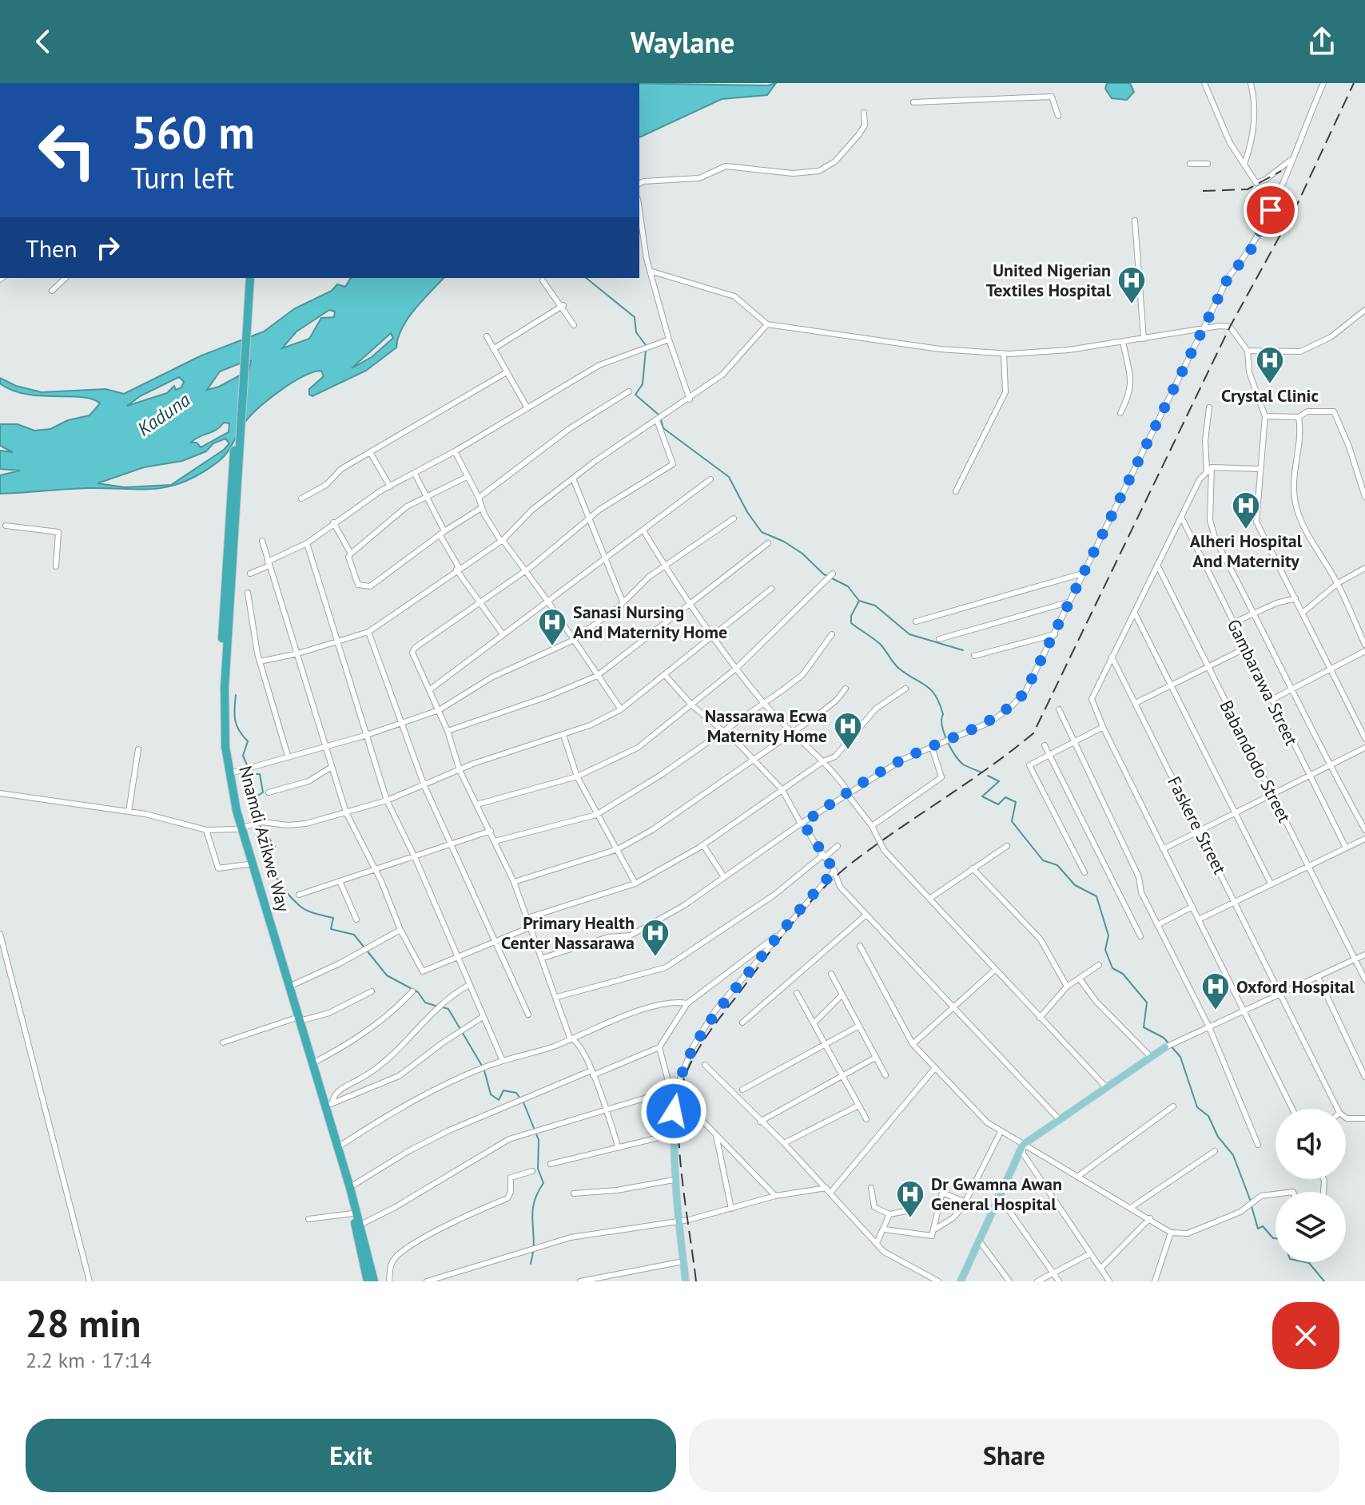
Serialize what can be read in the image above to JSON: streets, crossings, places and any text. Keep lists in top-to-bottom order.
{
  "streets": {
    "highway": ["Nnamdi Azikwe Way"],
    "street": ["Gambarawa Street", "Babandodo Street", "Faskere Street"]
  },
  "water": ["Kaduna"],
  "places": {
    "hospital": [
      "United Nigerian Textiles Hospital",
      "Crystal Clinic",
      "Alheri Hospital And Maternity",
      "Sanasi Nursing And Maternity Home",
      "Nassarawa Ecwa Maternity Home",
      "Primary Health Center Nassarawa",
      "Oxford Hospital",
      "Dr Gwamna Awan General Hospital"
    ]
  },
  "page": {
    "header": "Waylane",
    "turn": ["560 m", "Turn left"],
    "then": "Then",
    "heading": ["28 min", "2.2 km · 17:14"],
    "buttons": ["Exit", "Share"]
  }
}
